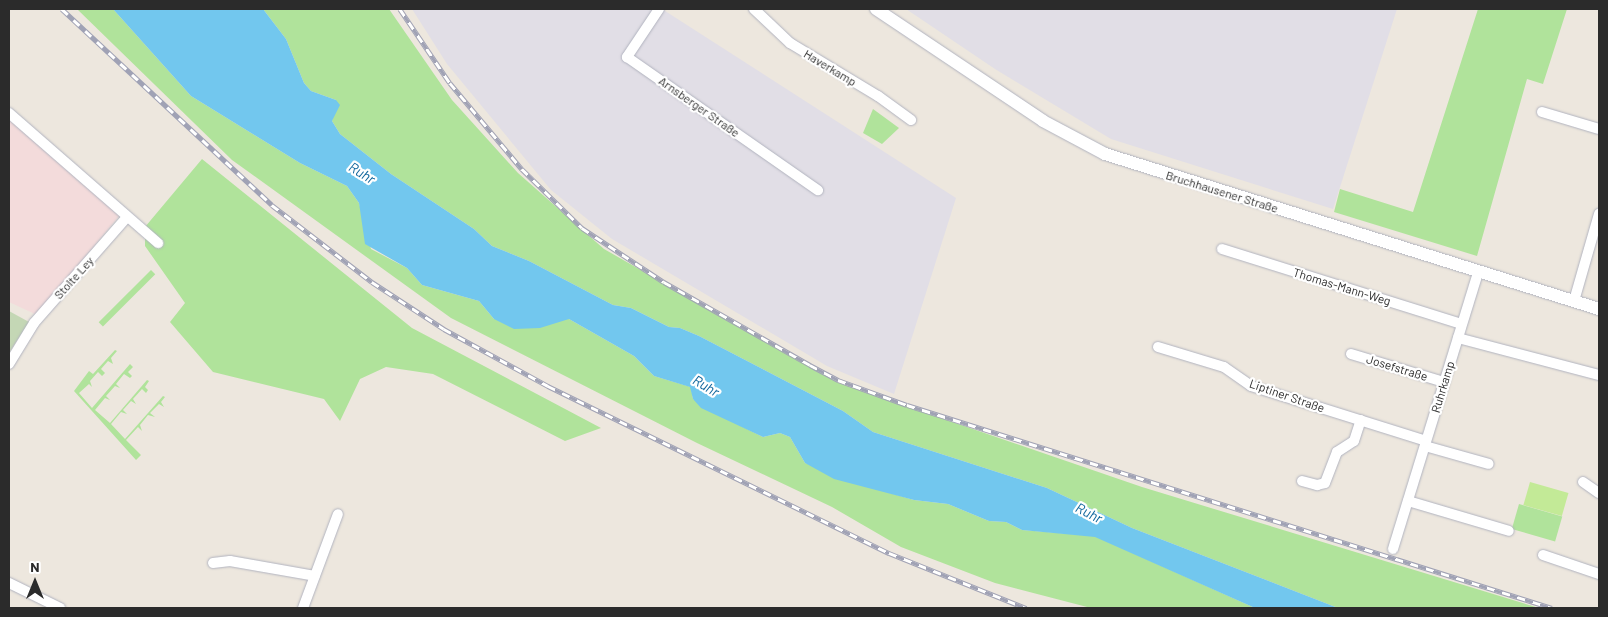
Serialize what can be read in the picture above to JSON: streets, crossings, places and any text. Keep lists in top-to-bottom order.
{
  "streets": {
    "street": [
      "Haverkamp",
      "Arnsberger Straße",
      "Bruchhausener Straße",
      "Stolte Ley",
      "Thomas-Mann-Weg",
      "Josefstraße",
      "Ruhrkamp",
      "Liptiner Straße"
    ]
  },
  "crossings": [
    ["Bruchhausener Straße", "Ruhrkamp"],
    ["Thomas-Mann-Weg", "Ruhrkamp"],
    ["Josefstraße", "Ruhrkamp"],
    ["Ruhrkamp", "Liptiner Straße"]
  ],
  "water": ["Ruhr"],
  "north": "top"
}
